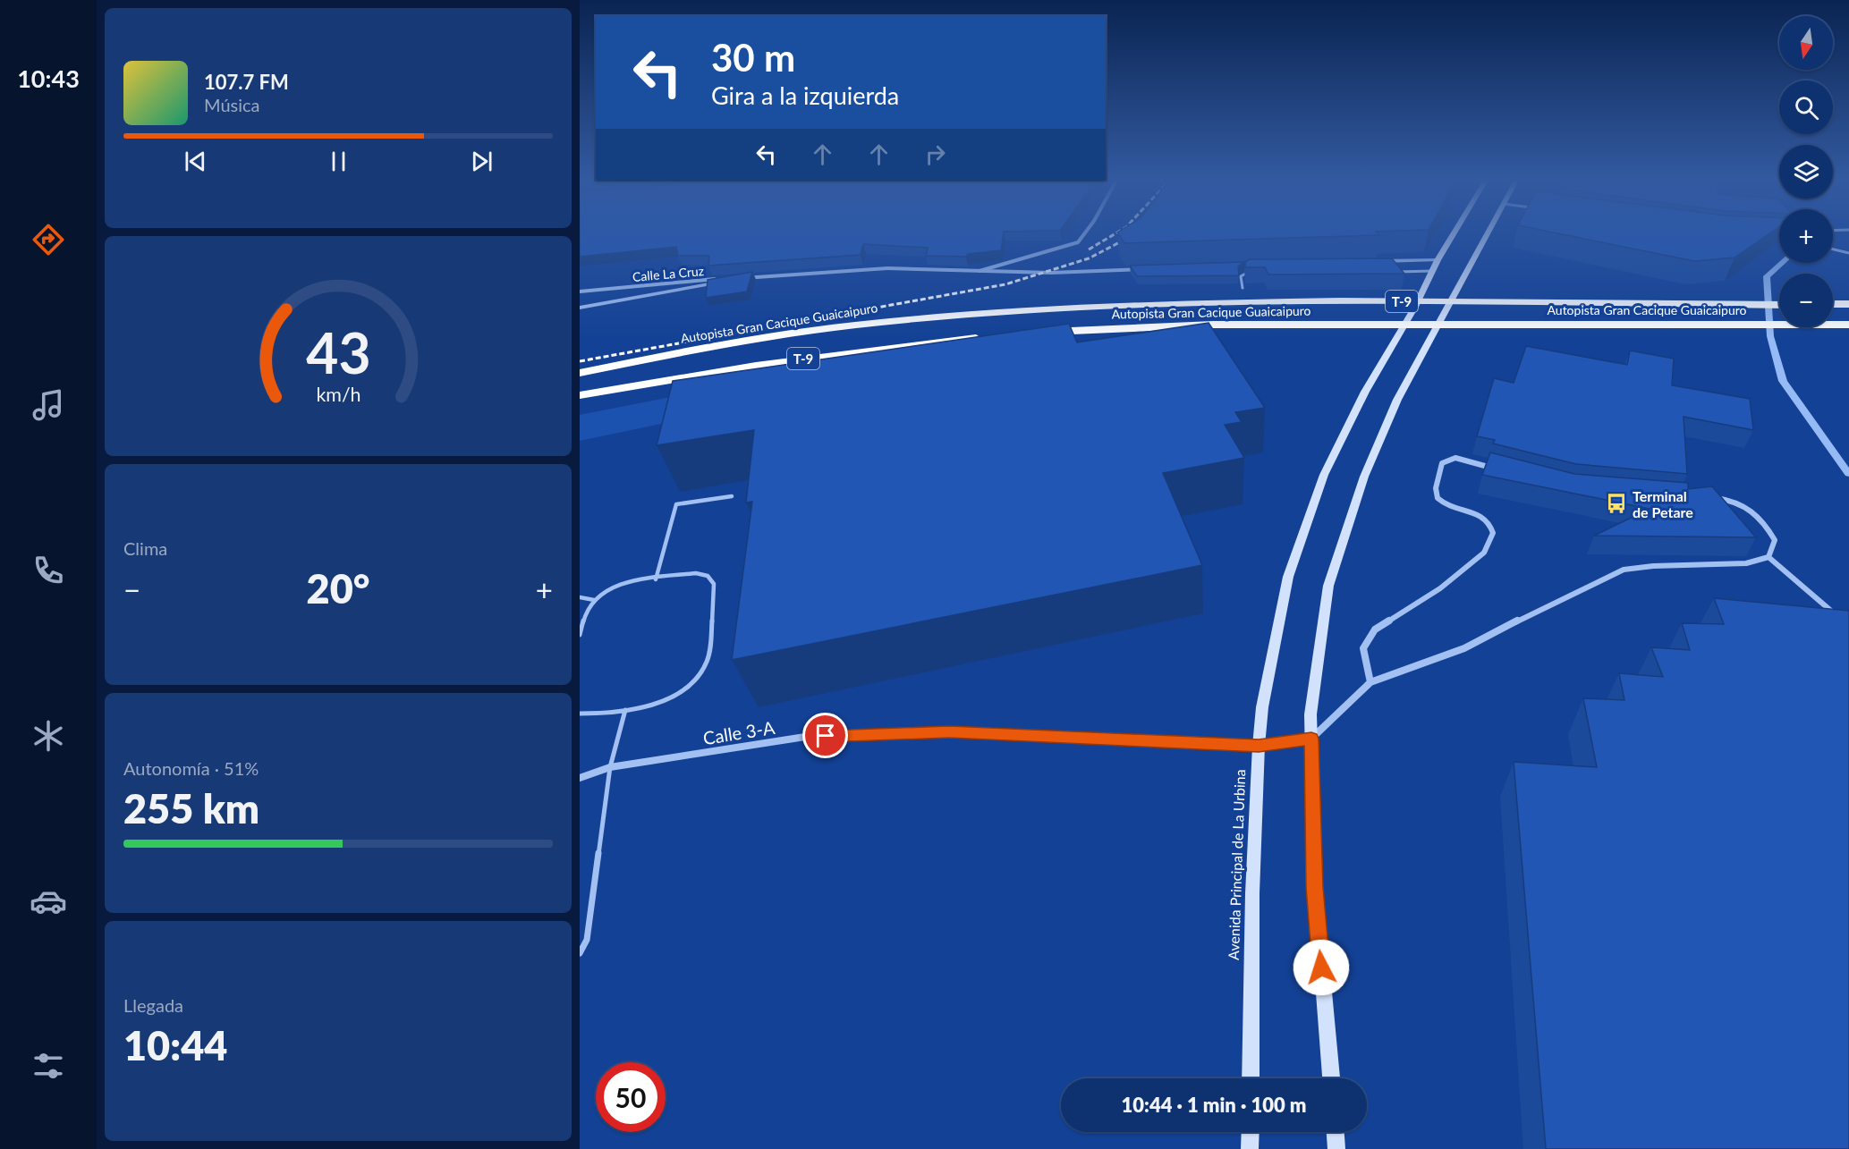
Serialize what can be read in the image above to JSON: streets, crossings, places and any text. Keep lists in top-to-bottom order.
{
  "streets": {
    "highway": ["T-9", "Autopista Gran Cacique Guaicaipuro"],
    "main road": ["Avenida Principal de La Urbina"],
    "street": ["Calle La Cruz", "Calle 3-A"]
  },
  "crossings": [
    ["Calle 3-A", "Avenida Principal de La Urbina"]
  ],
  "places": {
    "bus stop": ["Terminal de Petare"]
  },
  "north": "bottom",
  "page": {
    "tabs": "10:43",
    "map_buttons": ["+", "−"],
    "turn": ["30 m", "Gira a la izquierda"],
    "song": ["107.7 FM", "Música"],
    "tile": [
      "Clima",
      ["Autonomía · 51%", "255 km"],
      ["Llegada", "10:44"]
    ],
    "heat": ["−", "20°", "+"],
    "limit": "50",
    "trip": "10:44 · 1 min · 100 m",
    "gauge": ["43", "km/h"]
  }
}
